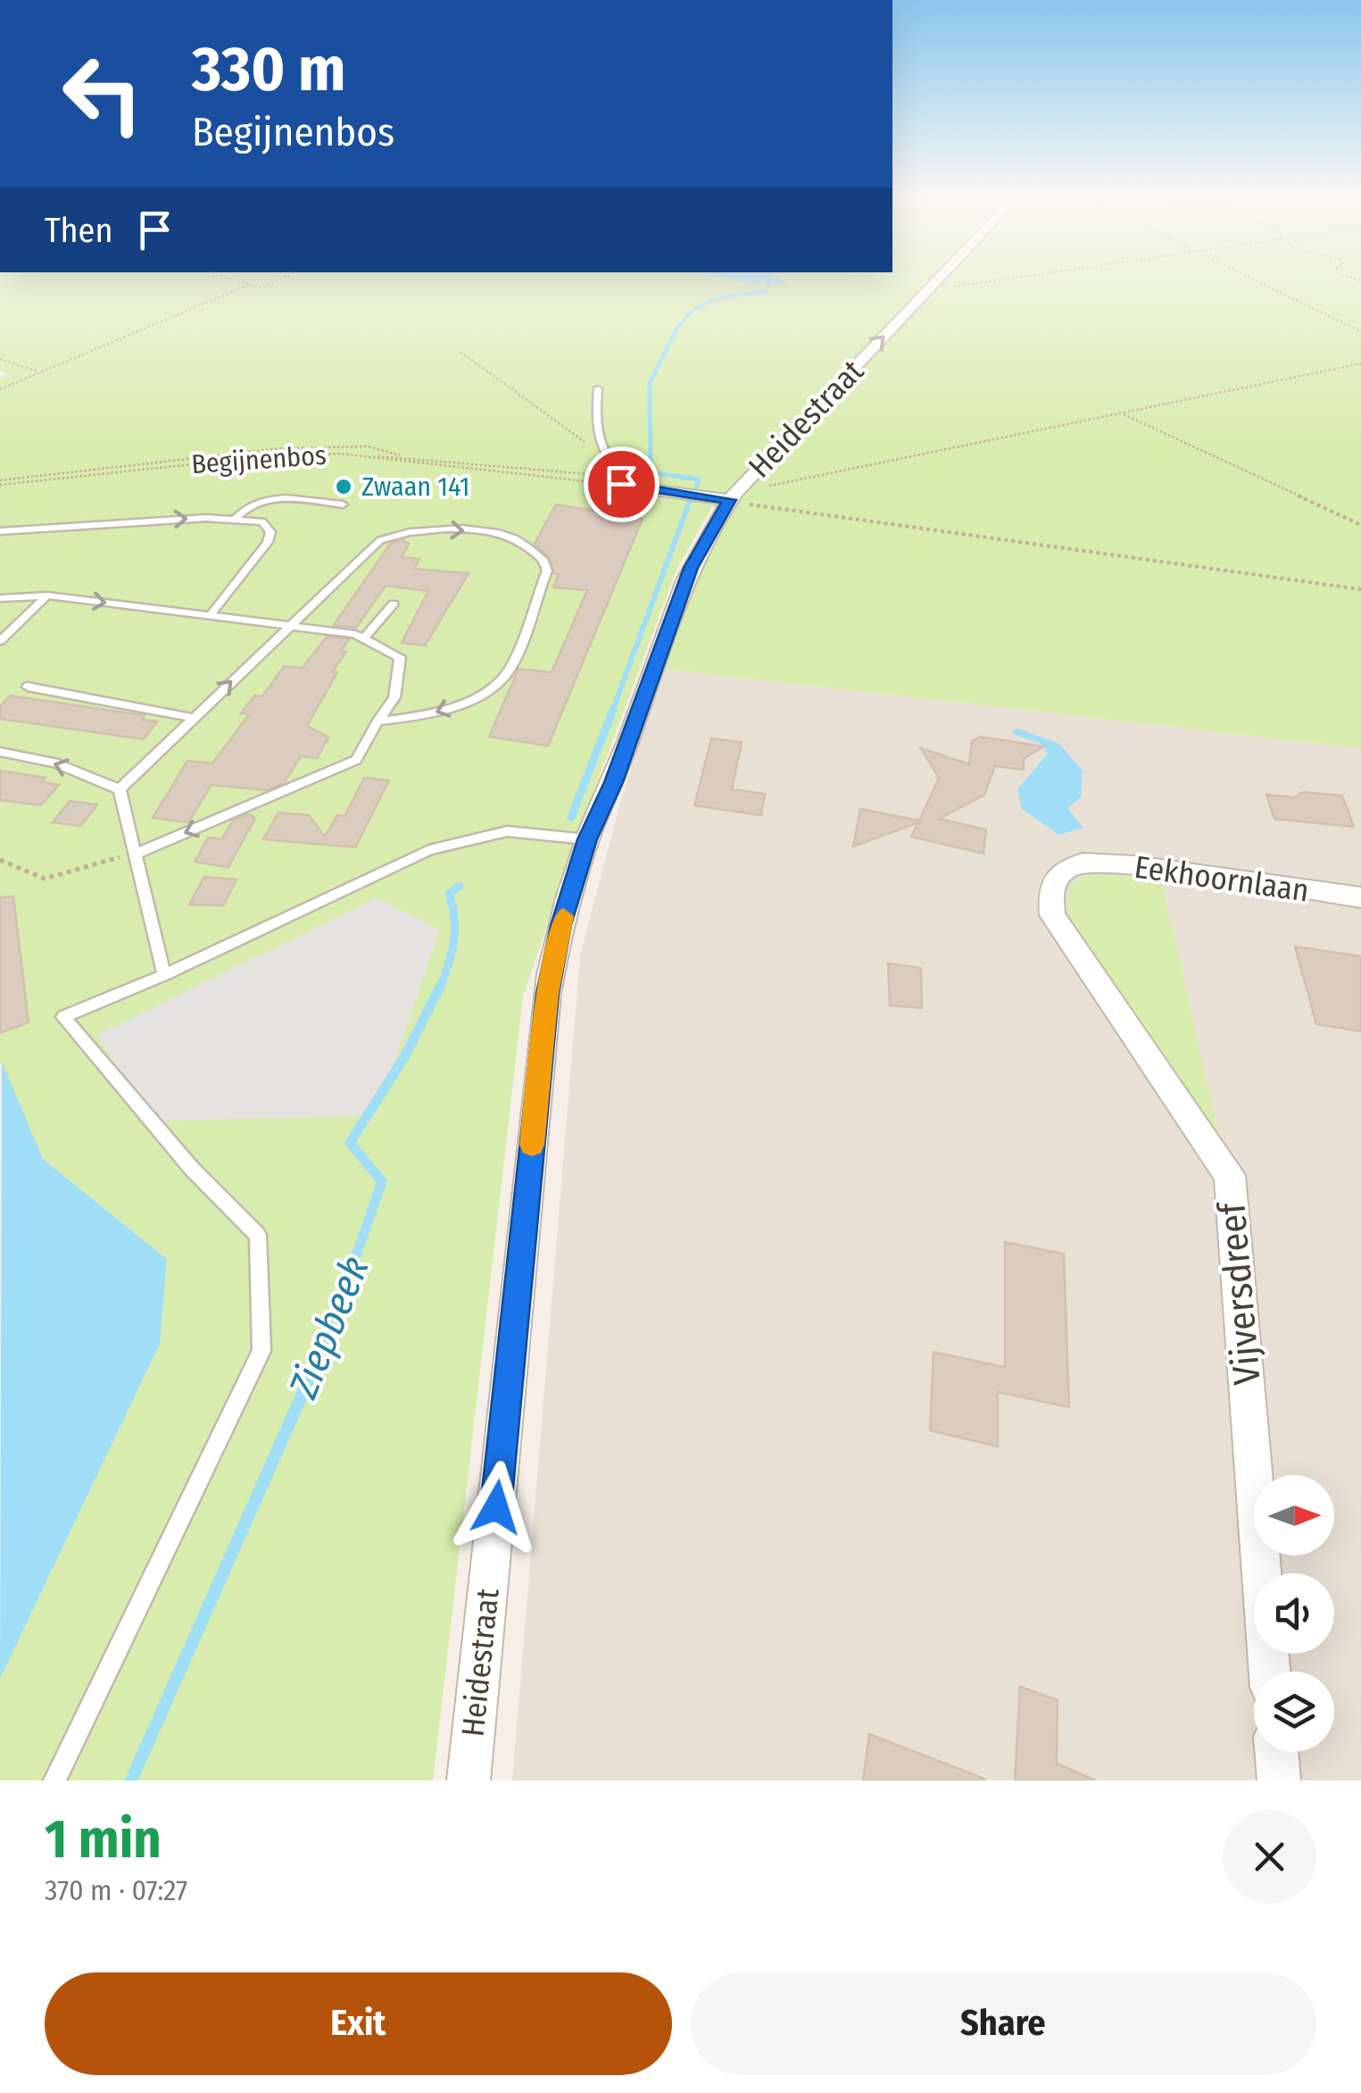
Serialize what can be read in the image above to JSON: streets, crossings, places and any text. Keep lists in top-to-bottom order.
{
  "streets": {
    "street": ["Heidestraat", "Eekhoornlaan", "Vijversdreef"],
    "path": ["Begijnenbos"]
  },
  "crossings": [
    ["Eekhoornlaan", "Vijversdreef"]
  ],
  "water": ["Ziepbeek"],
  "places": ["Zwaan 141"],
  "north": "right",
  "page": {
    "turn": ["330 m", "Begijnenbos"],
    "then": "Then",
    "heading": ["1 min", "370 m · 07:27"],
    "buttons": ["Exit", "Share"]
  }
}
